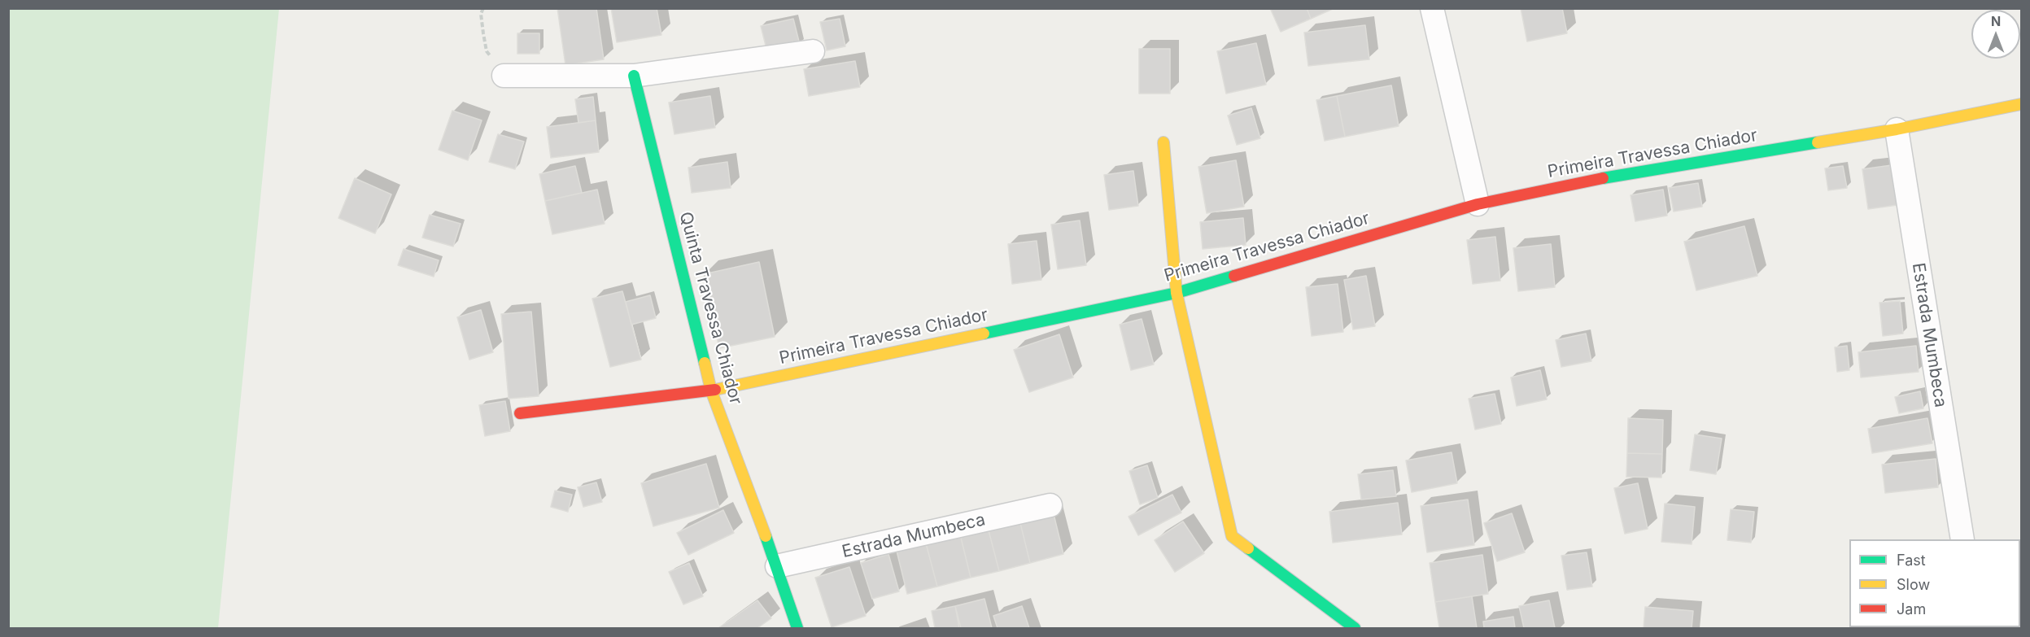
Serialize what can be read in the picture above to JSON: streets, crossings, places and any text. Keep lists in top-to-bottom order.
{
  "streets": {
    "street": ["Primeira Travessa Chiador", "Quinta Travessa Chiador", "Estrada Mumbeca"]
  },
  "crossings": [
    ["Primeira Travessa Chiador", "Quinta Travessa Chiador"],
    ["Primeira Travessa Chiador", "Estrada Mumbeca"],
    ["Quinta Travessa Chiador", "Estrada Mumbeca"]
  ],
  "legend": ["Fast", "Slow", "Jam"],
  "north": "top"
}
